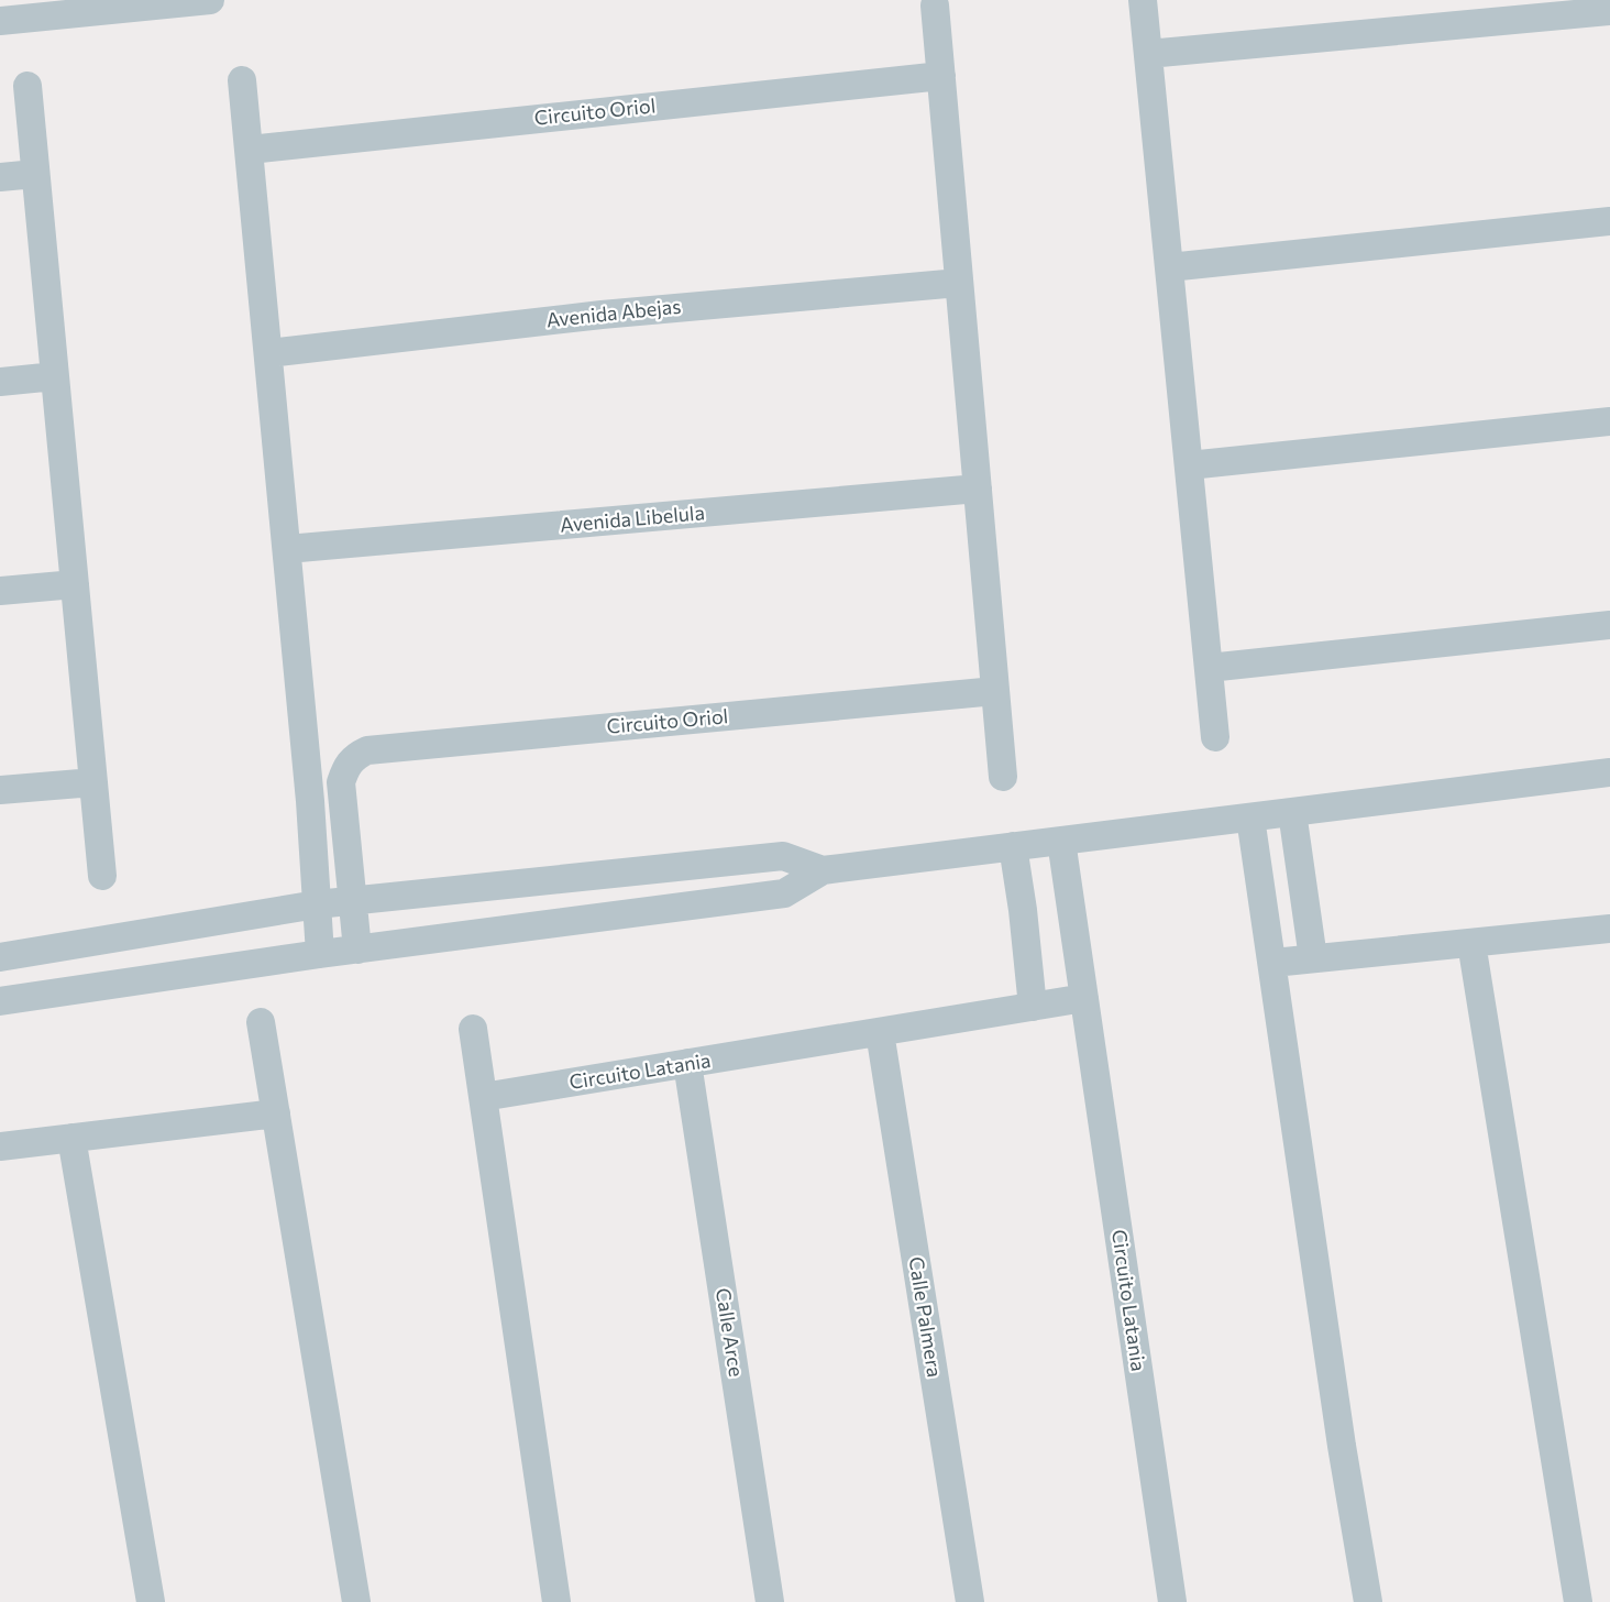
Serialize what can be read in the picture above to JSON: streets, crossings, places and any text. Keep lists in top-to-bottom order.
{
  "streets": {
    "street": [
      "Circuito Oriol",
      "Avenida Abejas",
      "Avenida Libelula",
      "Circuito Latania",
      "Calle Palmera",
      "Calle Arce"
    ]
  },
  "crossings": [
    ["Circuito Latania", "Calle Palmera"],
    ["Circuito Latania", "Calle Arce"]
  ]
}
